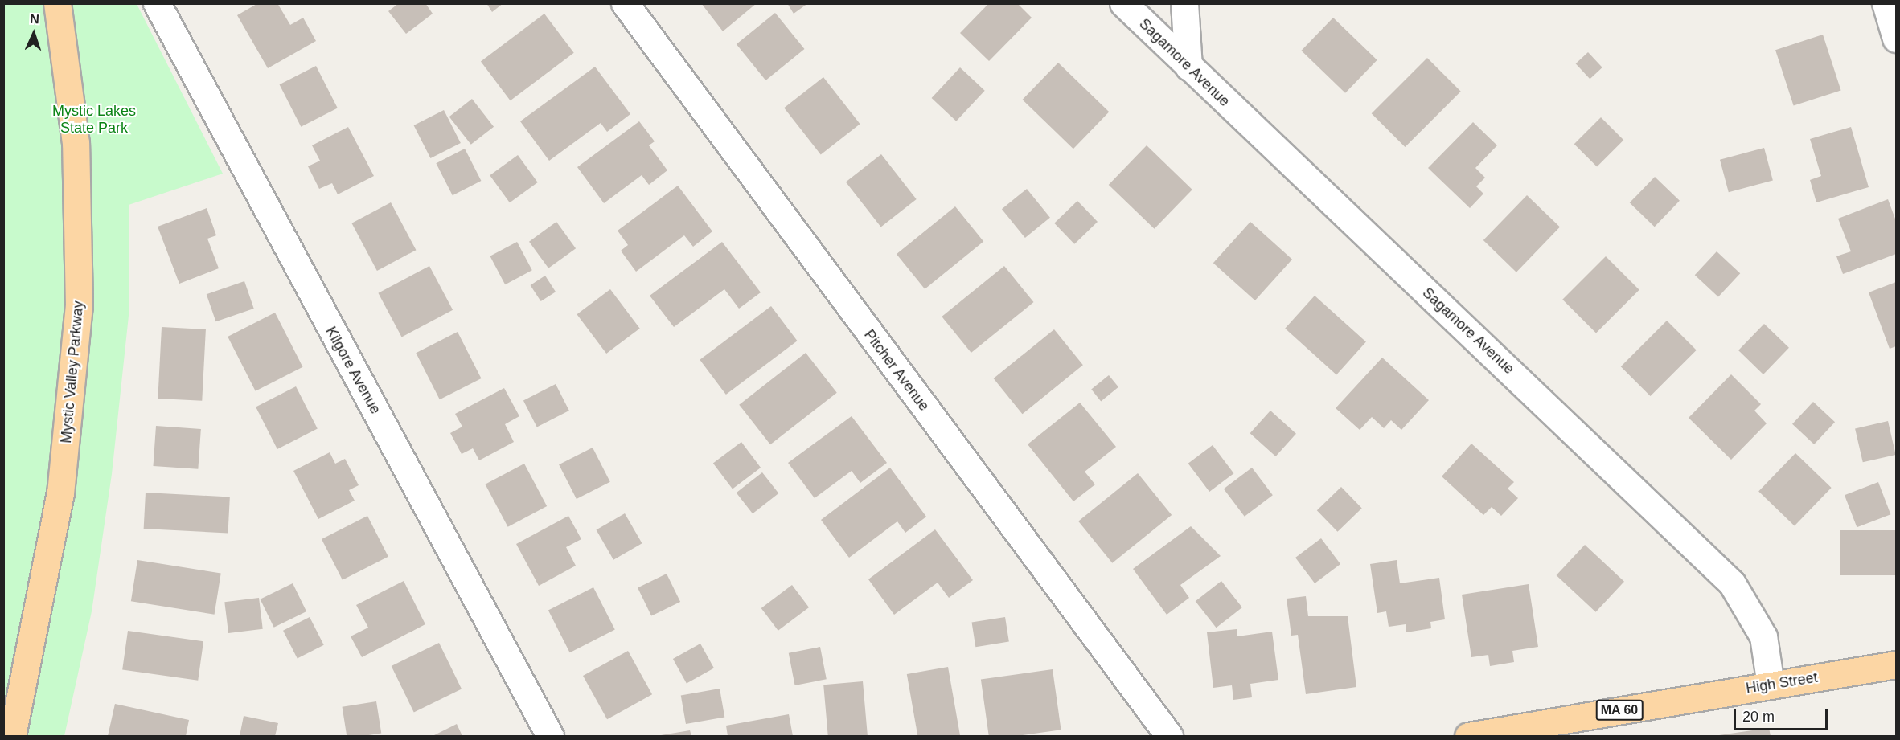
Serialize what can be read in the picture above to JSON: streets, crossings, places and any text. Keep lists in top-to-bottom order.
{
  "streets": {
    "main road": ["Mystic Valley Parkway", "High Street", "MA 60"],
    "street": ["Sagamore Avenue", "Kilgore Avenue", "Pitcher Avenue"]
  },
  "crossings": [
    ["Sagamore Avenue", "High Street"]
  ],
  "parks": ["Mystic Lakes State Park"],
  "scale_bar": "20 m",
  "north": "top"
}
